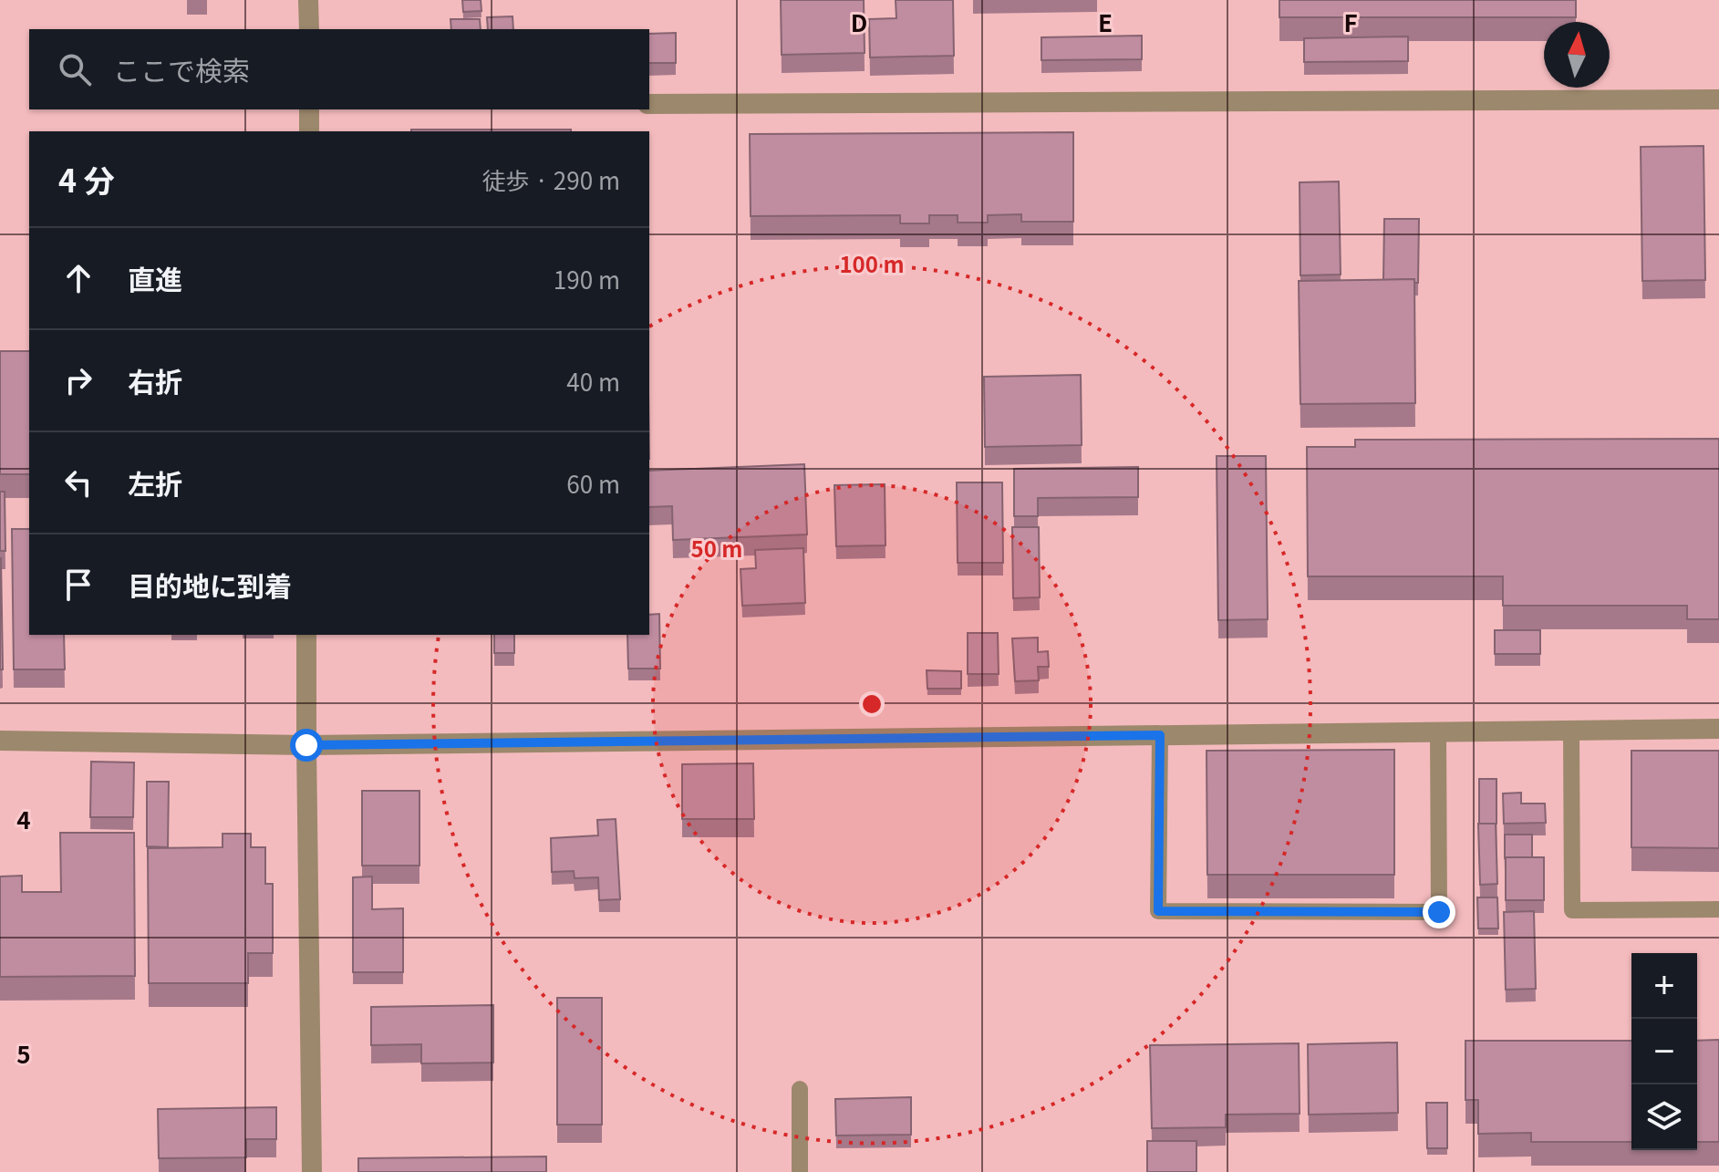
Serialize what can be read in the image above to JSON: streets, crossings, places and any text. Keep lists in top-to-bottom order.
{
  "north": "top",
  "page": {
    "search": "ここで検索",
    "heading": ["4 分", "徒歩 · 290 m"],
    "list": [
      ["直進", "190 m"],
      ["右折", "40 m"],
      ["左折", "60 m"],
      "目的地に到着"
    ],
    "map_buttons": ["+", "−"]
  },
  "grid": {
    "columns": ["D", "E", "F"],
    "rows": ["4", "5"]
  },
  "rings": ["100 m", "50 m"]
}
